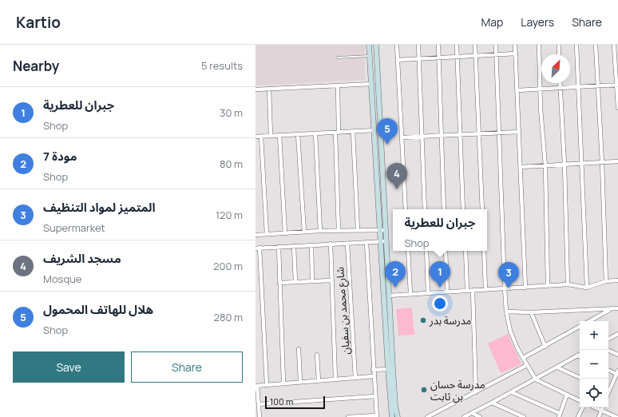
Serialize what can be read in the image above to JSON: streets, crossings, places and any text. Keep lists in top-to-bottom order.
{
  "streets": {
    "street": ["شارع محمد بن سفيان"]
  },
  "places": ["مدرسة بدر", "مدرسة حسان بن ثابت"],
  "scale_bar": "100 m",
  "north": "top right",
  "page": {
    "header": "Kartio",
    "nav": ["Map", "Layers", "Share"],
    "heading": ["Nearby", "5 results"],
    "list": [
      {
        "mark": "1",
        "name": "جبران للعطرية",
        "note": "Shop",
        "value": "30 m"
      },
      {
        "mark": "2",
        "name": "مودة 7",
        "note": "Shop",
        "value": "80 m"
      },
      {
        "mark": "3",
        "name": "المتميز لمواد التنظيف",
        "note": "Supermarket",
        "value": "120 m"
      },
      {
        "mark": "4",
        "name": "مسجد الشريف",
        "note": "Mosque",
        "value": "200 m"
      },
      {
        "mark": "5",
        "name": "هلال للهاتف المحمول",
        "note": "Shop",
        "value": "280 m"
      }
    ],
    "pins": [
      "5",
      "4",
      "1",
      "2",
      "3"
    ],
    "popup": ["جبران للعطرية", "Shop"],
    "map_buttons": ["+", "−"],
    "buttons": ["Save", "Share"],
    "scale": "100 m"
  }
}
